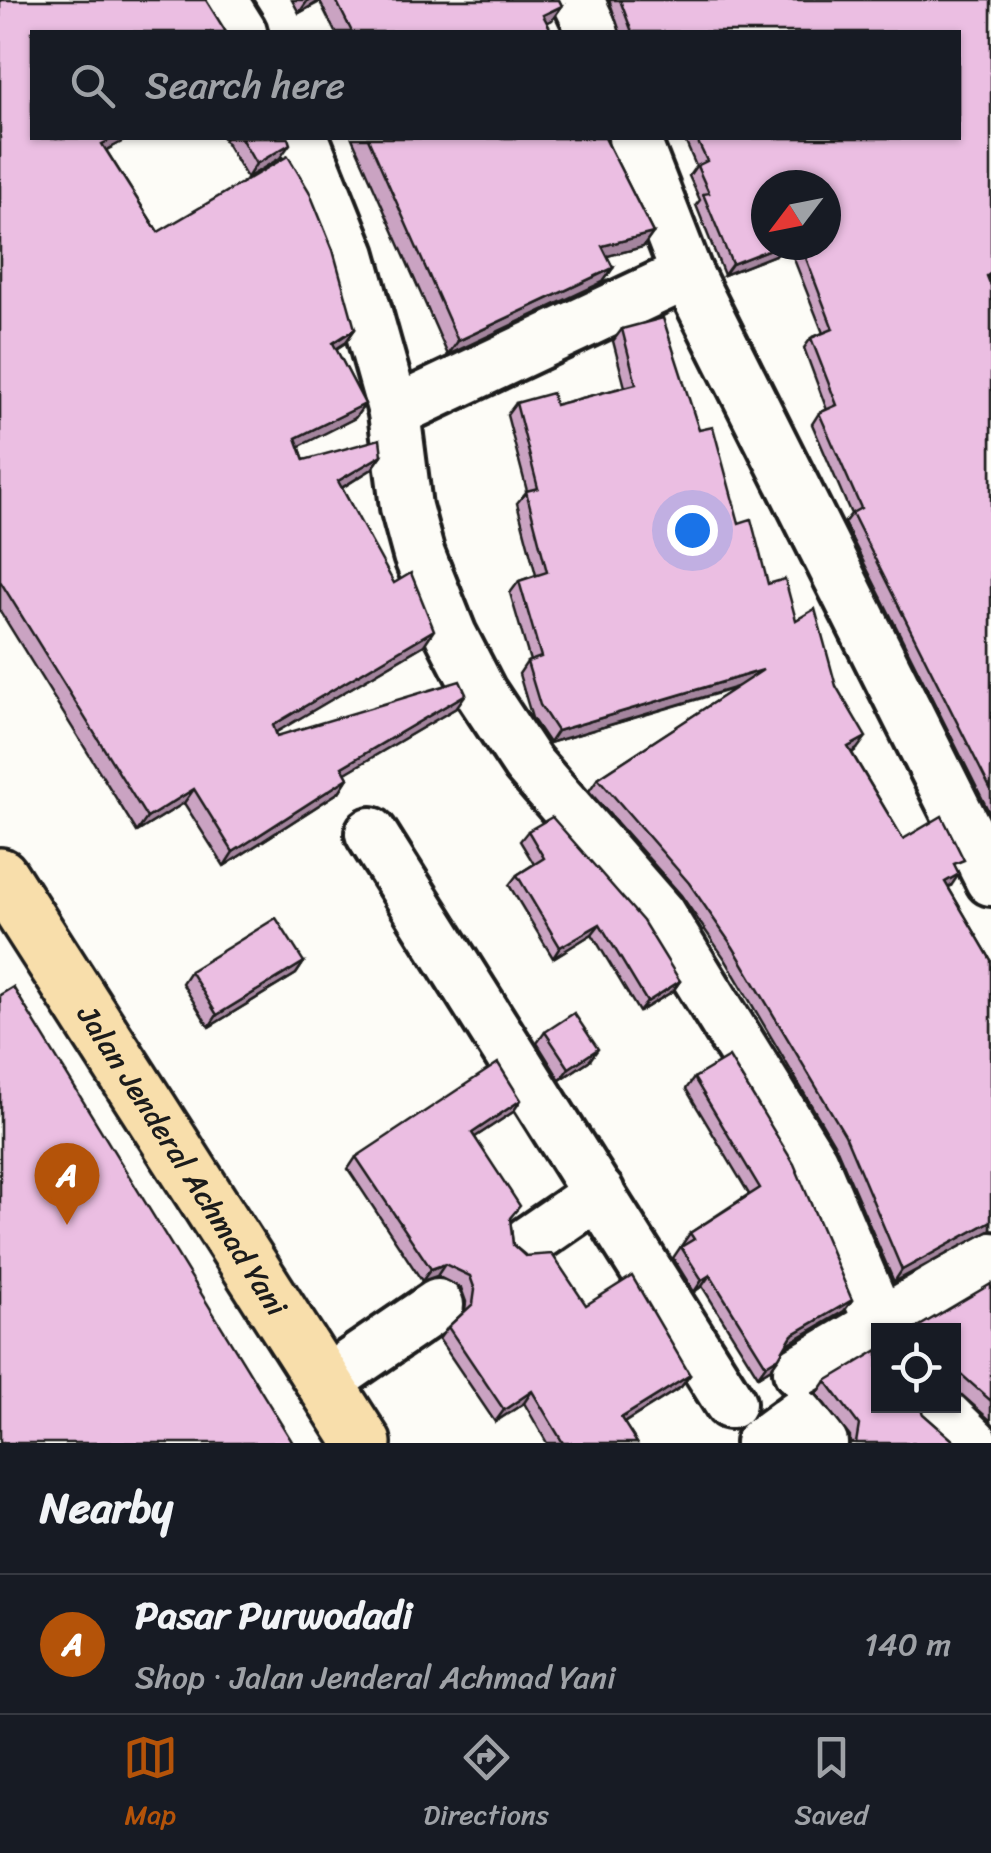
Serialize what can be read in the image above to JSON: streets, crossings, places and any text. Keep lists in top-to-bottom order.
{
  "streets": {
    "main road": ["Jalan Jenderal Achmad Yani"]
  },
  "north": "bottom left",
  "page": {
    "search": "Search here",
    "pins": "A",
    "heading": "Nearby",
    "list": [
      {
        "mark": "A",
        "name": "Pasar Purwodadi",
        "note": "Shop · Jalan Jenderal Achmad Yani",
        "value": "140 m"
      }
    ],
    "nav": ["Map", "Directions", "Saved"]
  }
}
